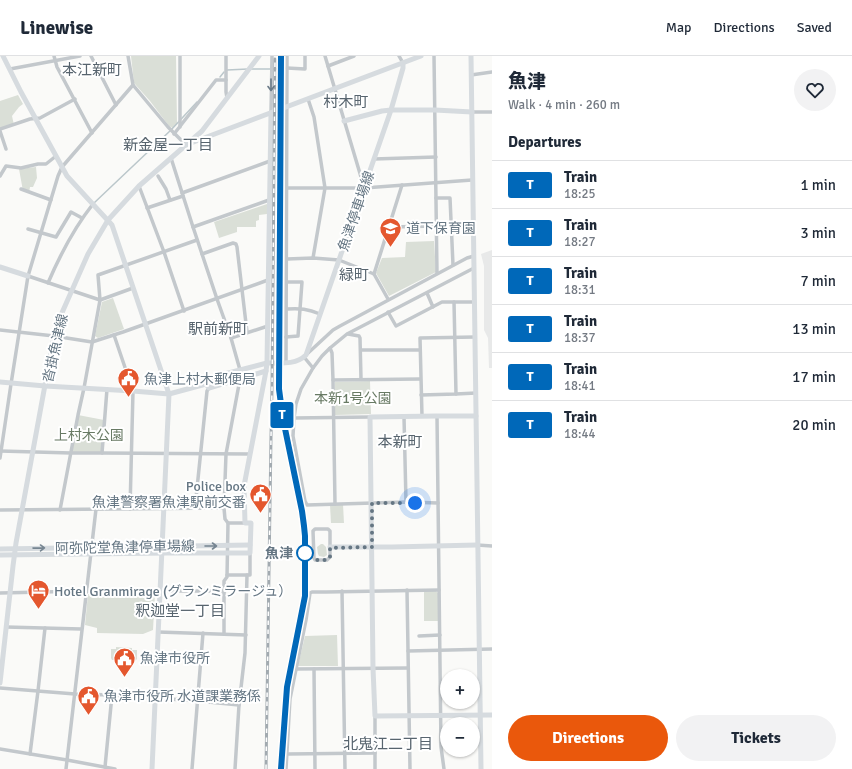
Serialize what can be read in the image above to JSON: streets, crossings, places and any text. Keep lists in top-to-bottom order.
{
  "streets": {
    "street": ["魚津停車場線", "沓掛魚津線", "阿弥陀堂魚津停車場線"]
  },
  "crossings": [
    ["沓掛魚津線", "阿弥陀堂魚津停車場線"]
  ],
  "districts": [
    "本江新町",
    "村木町",
    "新金屋一丁目",
    "緑町",
    "駅前新町",
    "本新町",
    "釈迦堂一丁目",
    "北鬼江二丁目"
  ],
  "parks": ["本新1号公園", "上村木公園"],
  "places": {
    "school or university": ["道下保育園"],
    "public building": [
      "魚津上村木郵便局",
      "Police box 魚津警察署魚津駅前交番",
      "魚津市役所",
      "魚津市役所 水道課業務係"
    ],
    "other": ["魚津"],
    "hotel": ["Hotel Granmirage (グランミラージュ）"]
  },
  "page": {
    "header": "Linewise",
    "nav": ["Map", "Directions", "Saved"],
    "on_map": "T",
    "heading": [
      ["魚津", "Walk · 4 min · 260 m"],
      "Departures"
    ],
    "list": [
      {
        "mark": "T",
        "name": "Train",
        "note": "18:25",
        "value": "1 min"
      },
      {
        "mark": "T",
        "name": "Train",
        "note": "18:27",
        "value": "3 min"
      },
      {
        "mark": "T",
        "name": "Train",
        "note": "18:31",
        "value": "7 min"
      },
      {
        "mark": "T",
        "name": "Train",
        "note": "18:37",
        "value": "13 min"
      },
      {
        "mark": "T",
        "name": "Train",
        "note": "18:41",
        "value": "17 min"
      },
      {
        "mark": "T",
        "name": "Train",
        "note": "18:44",
        "value": "20 min"
      }
    ],
    "map_buttons": ["+", "−"],
    "buttons": ["Directions", "Tickets"]
  }
}
